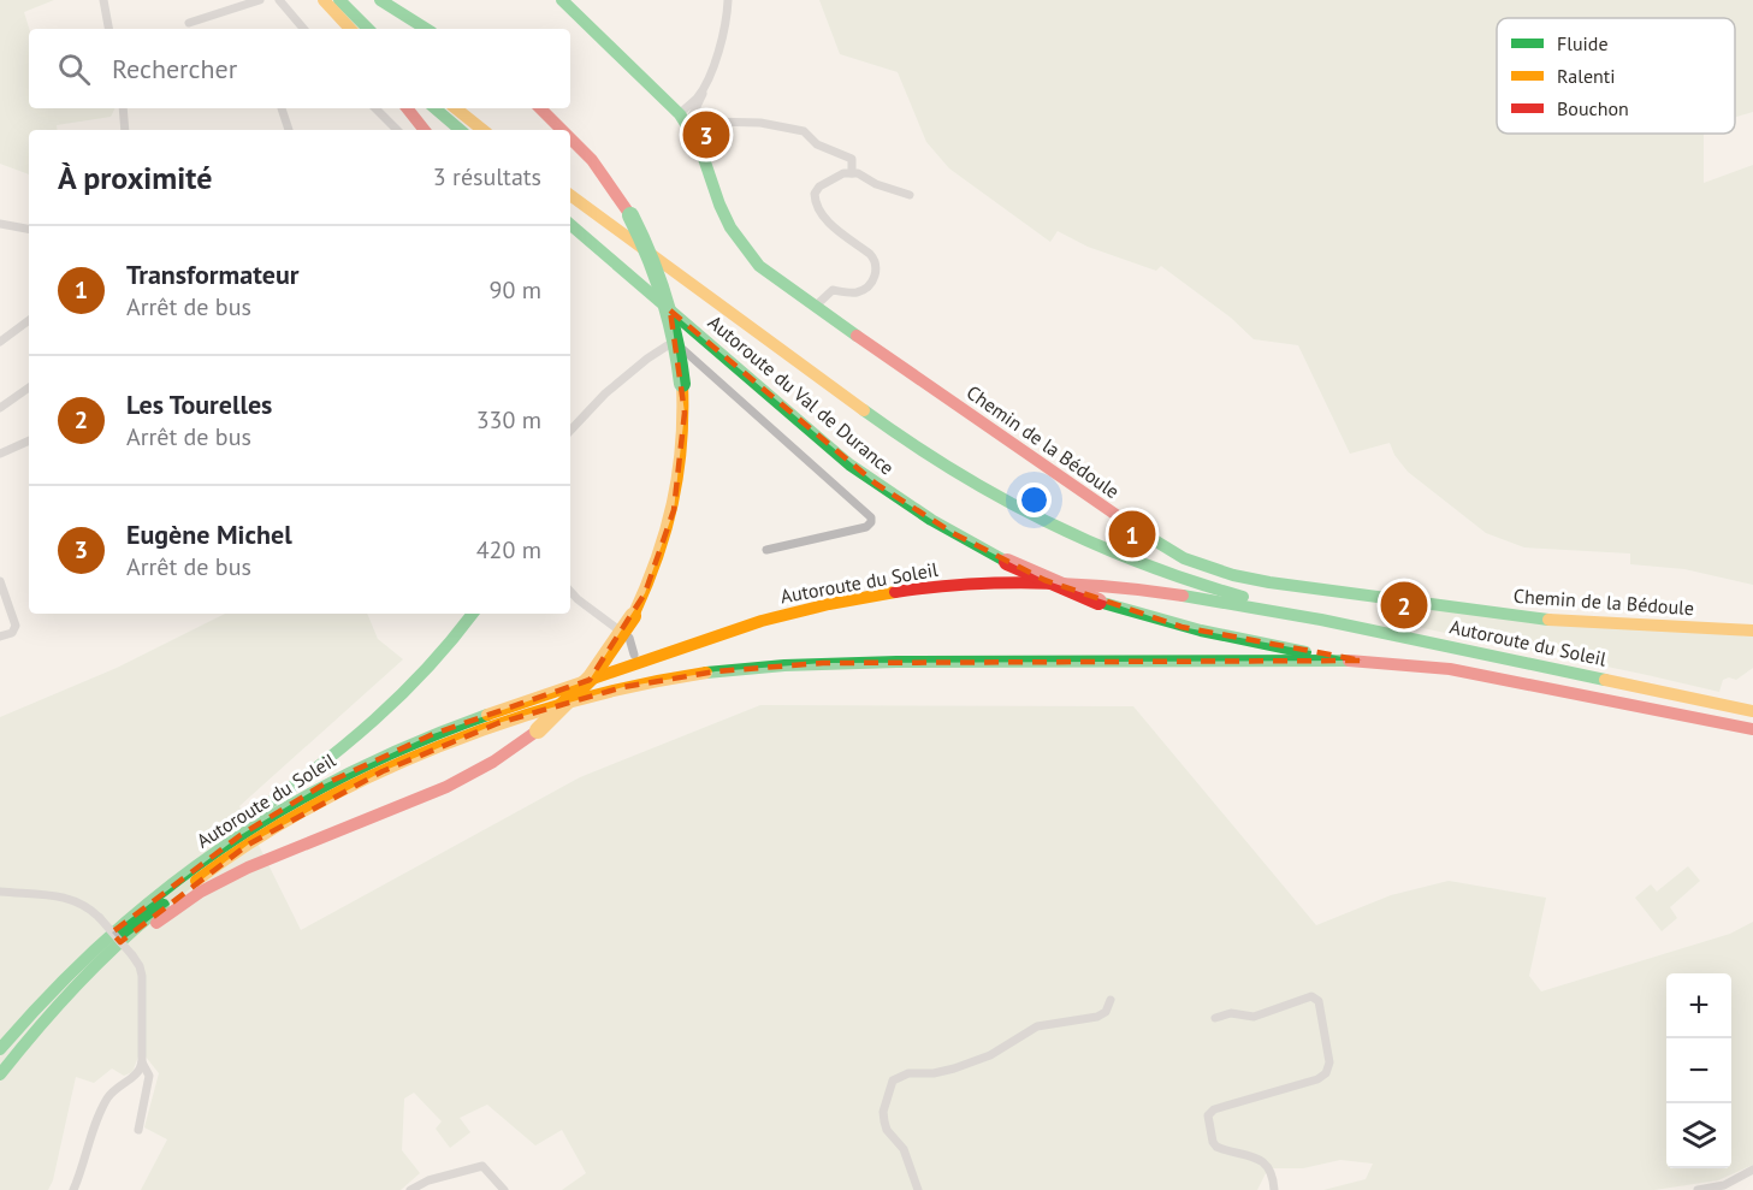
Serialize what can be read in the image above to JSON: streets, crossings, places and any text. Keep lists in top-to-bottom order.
{
  "streets": {
    "main road": ["Autoroute du Val de Durance", "Chemin de la Bédoule", "Autoroute du Soleil"]
  },
  "crossings": [
    ["Autoroute du Val de Durance", "Autoroute du Soleil"]
  ],
  "legend": ["Fluide", "Ralenti", "Bouchon"],
  "page": {
    "search": "Rechercher",
    "pins": ["3", "1", "2"],
    "heading": ["À proximité", "3 résultats"],
    "list": [
      {
        "mark": "1",
        "name": "Transformateur",
        "note": "Arrêt de bus",
        "value": "90 m"
      },
      {
        "mark": "2",
        "name": "Les Tourelles",
        "note": "Arrêt de bus",
        "value": "330 m"
      },
      {
        "mark": "3",
        "name": "Eugène Michel",
        "note": "Arrêt de bus",
        "value": "420 m"
      }
    ],
    "map_buttons": ["+", "−"]
  }
}
